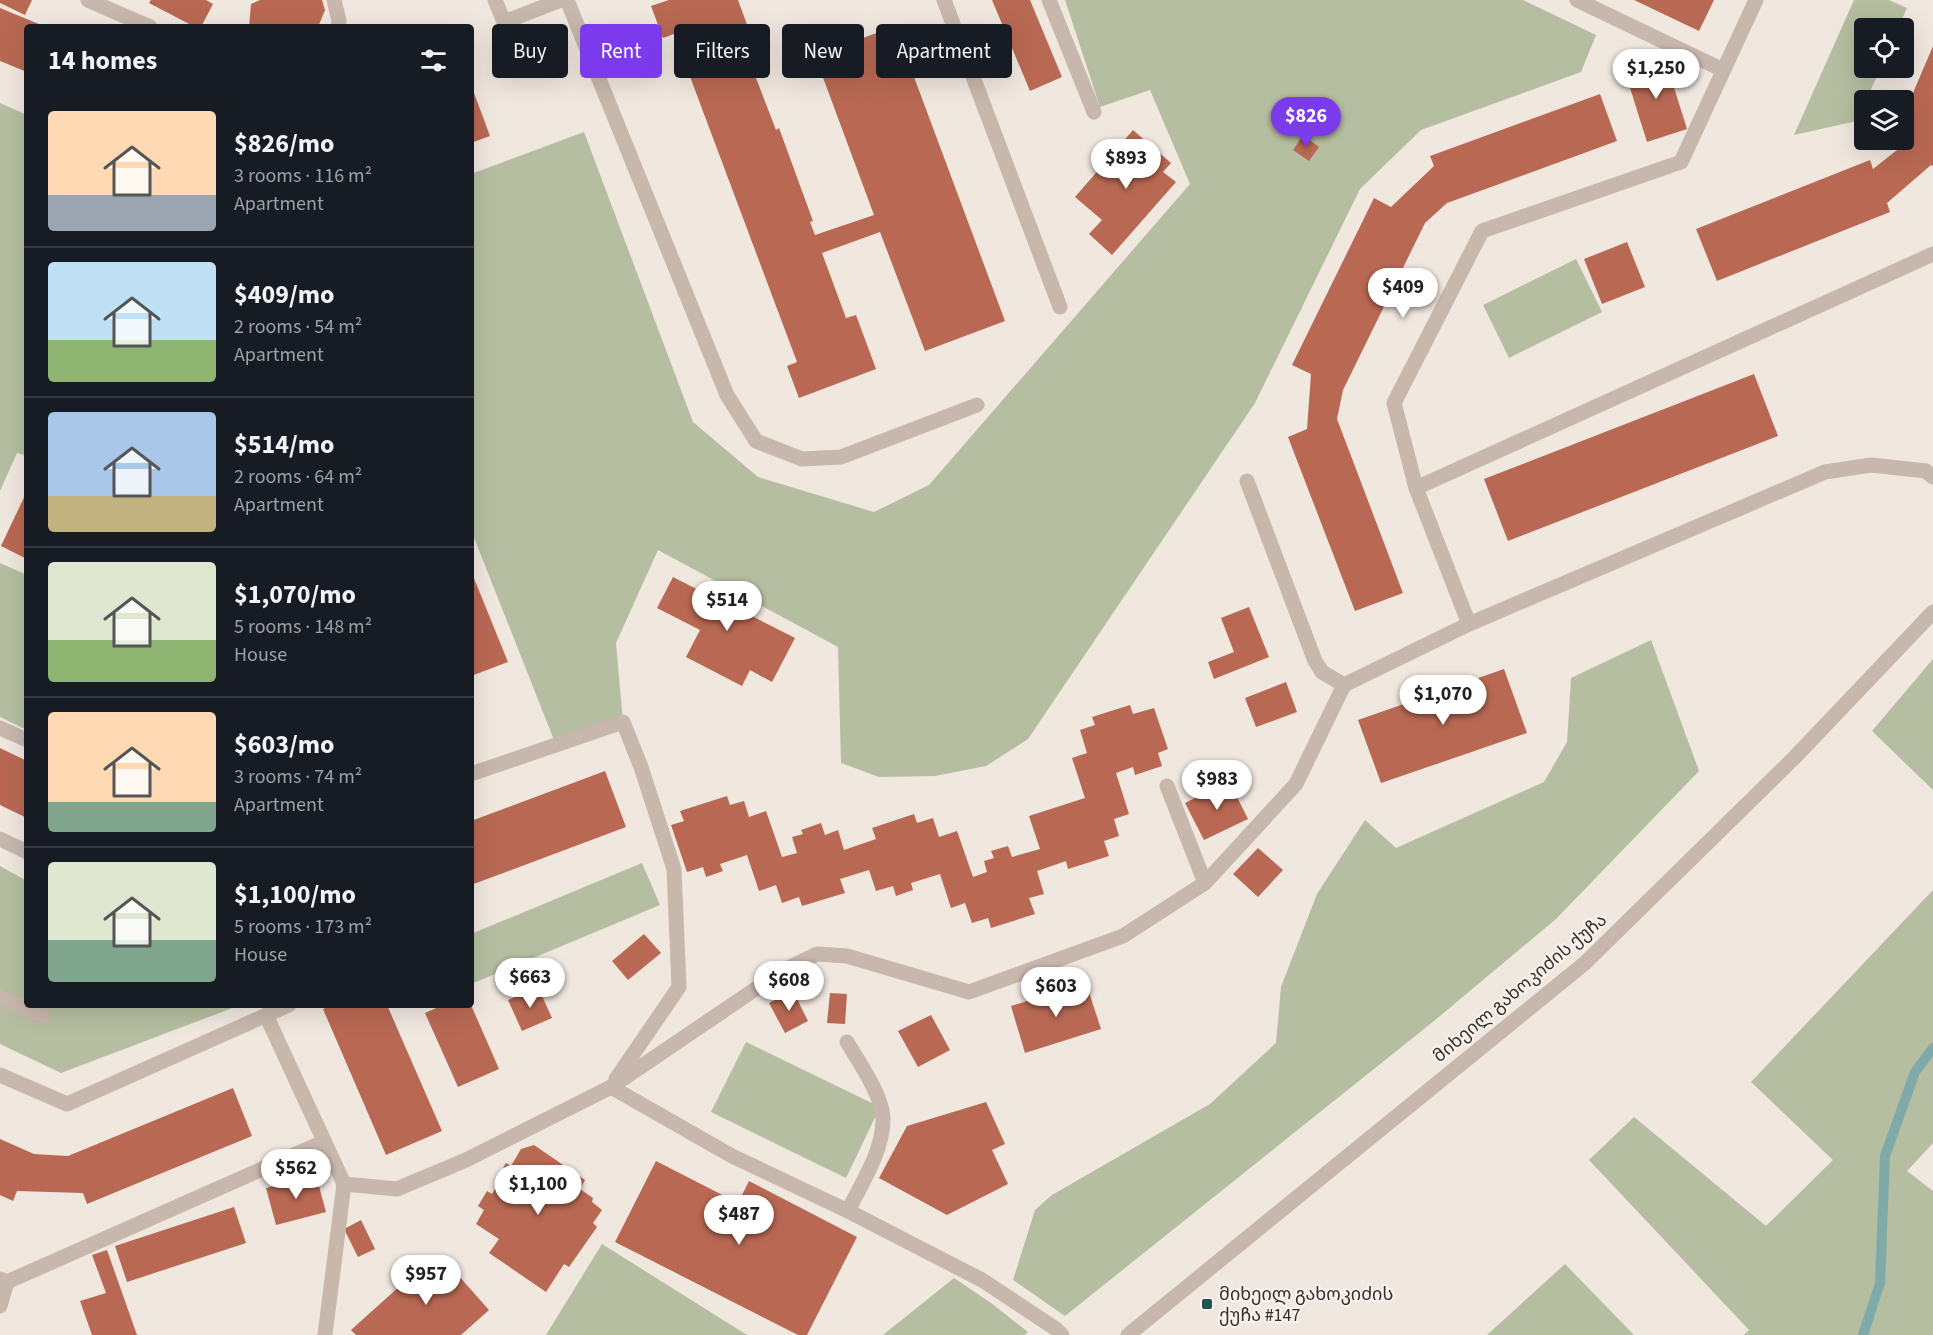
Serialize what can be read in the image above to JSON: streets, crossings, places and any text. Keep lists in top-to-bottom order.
{
  "streets": {
    "street": ["მიხეილ გახოკიძის ქუჩა"]
  },
  "places": {
    "transit": ["მიხეილ გახოკიძის ქუჩა #147"]
  },
  "page": {
    "chip": [
      "Buy",
      "Rent",
      "Filters",
      "New",
      "Apartment"
    ],
    "heading": "14 homes",
    "price": [
      "$1,250",
      "$826",
      "$893",
      "$409",
      "$514",
      "$1,070",
      "$983",
      "$663",
      "$608",
      "$603",
      "$562",
      "$1,100",
      "$487",
      "$957"
    ],
    "list": [
      {
        "name": "$826/mo",
        "note": "3 rooms · 116 m² · Apartment"
      },
      {
        "name": "$409/mo",
        "note": "2 rooms · 54 m² · Apartment"
      },
      {
        "name": "$514/mo",
        "note": "2 rooms · 64 m² · Apartment"
      },
      {
        "name": "$1,070/mo",
        "note": "5 rooms · 148 m² · House"
      },
      {
        "name": "$603/mo",
        "note": "3 rooms · 74 m² · Apartment"
      },
      {
        "name": "$1,100/mo",
        "note": "5 rooms · 173 m² · House"
      }
    ]
  }
}
